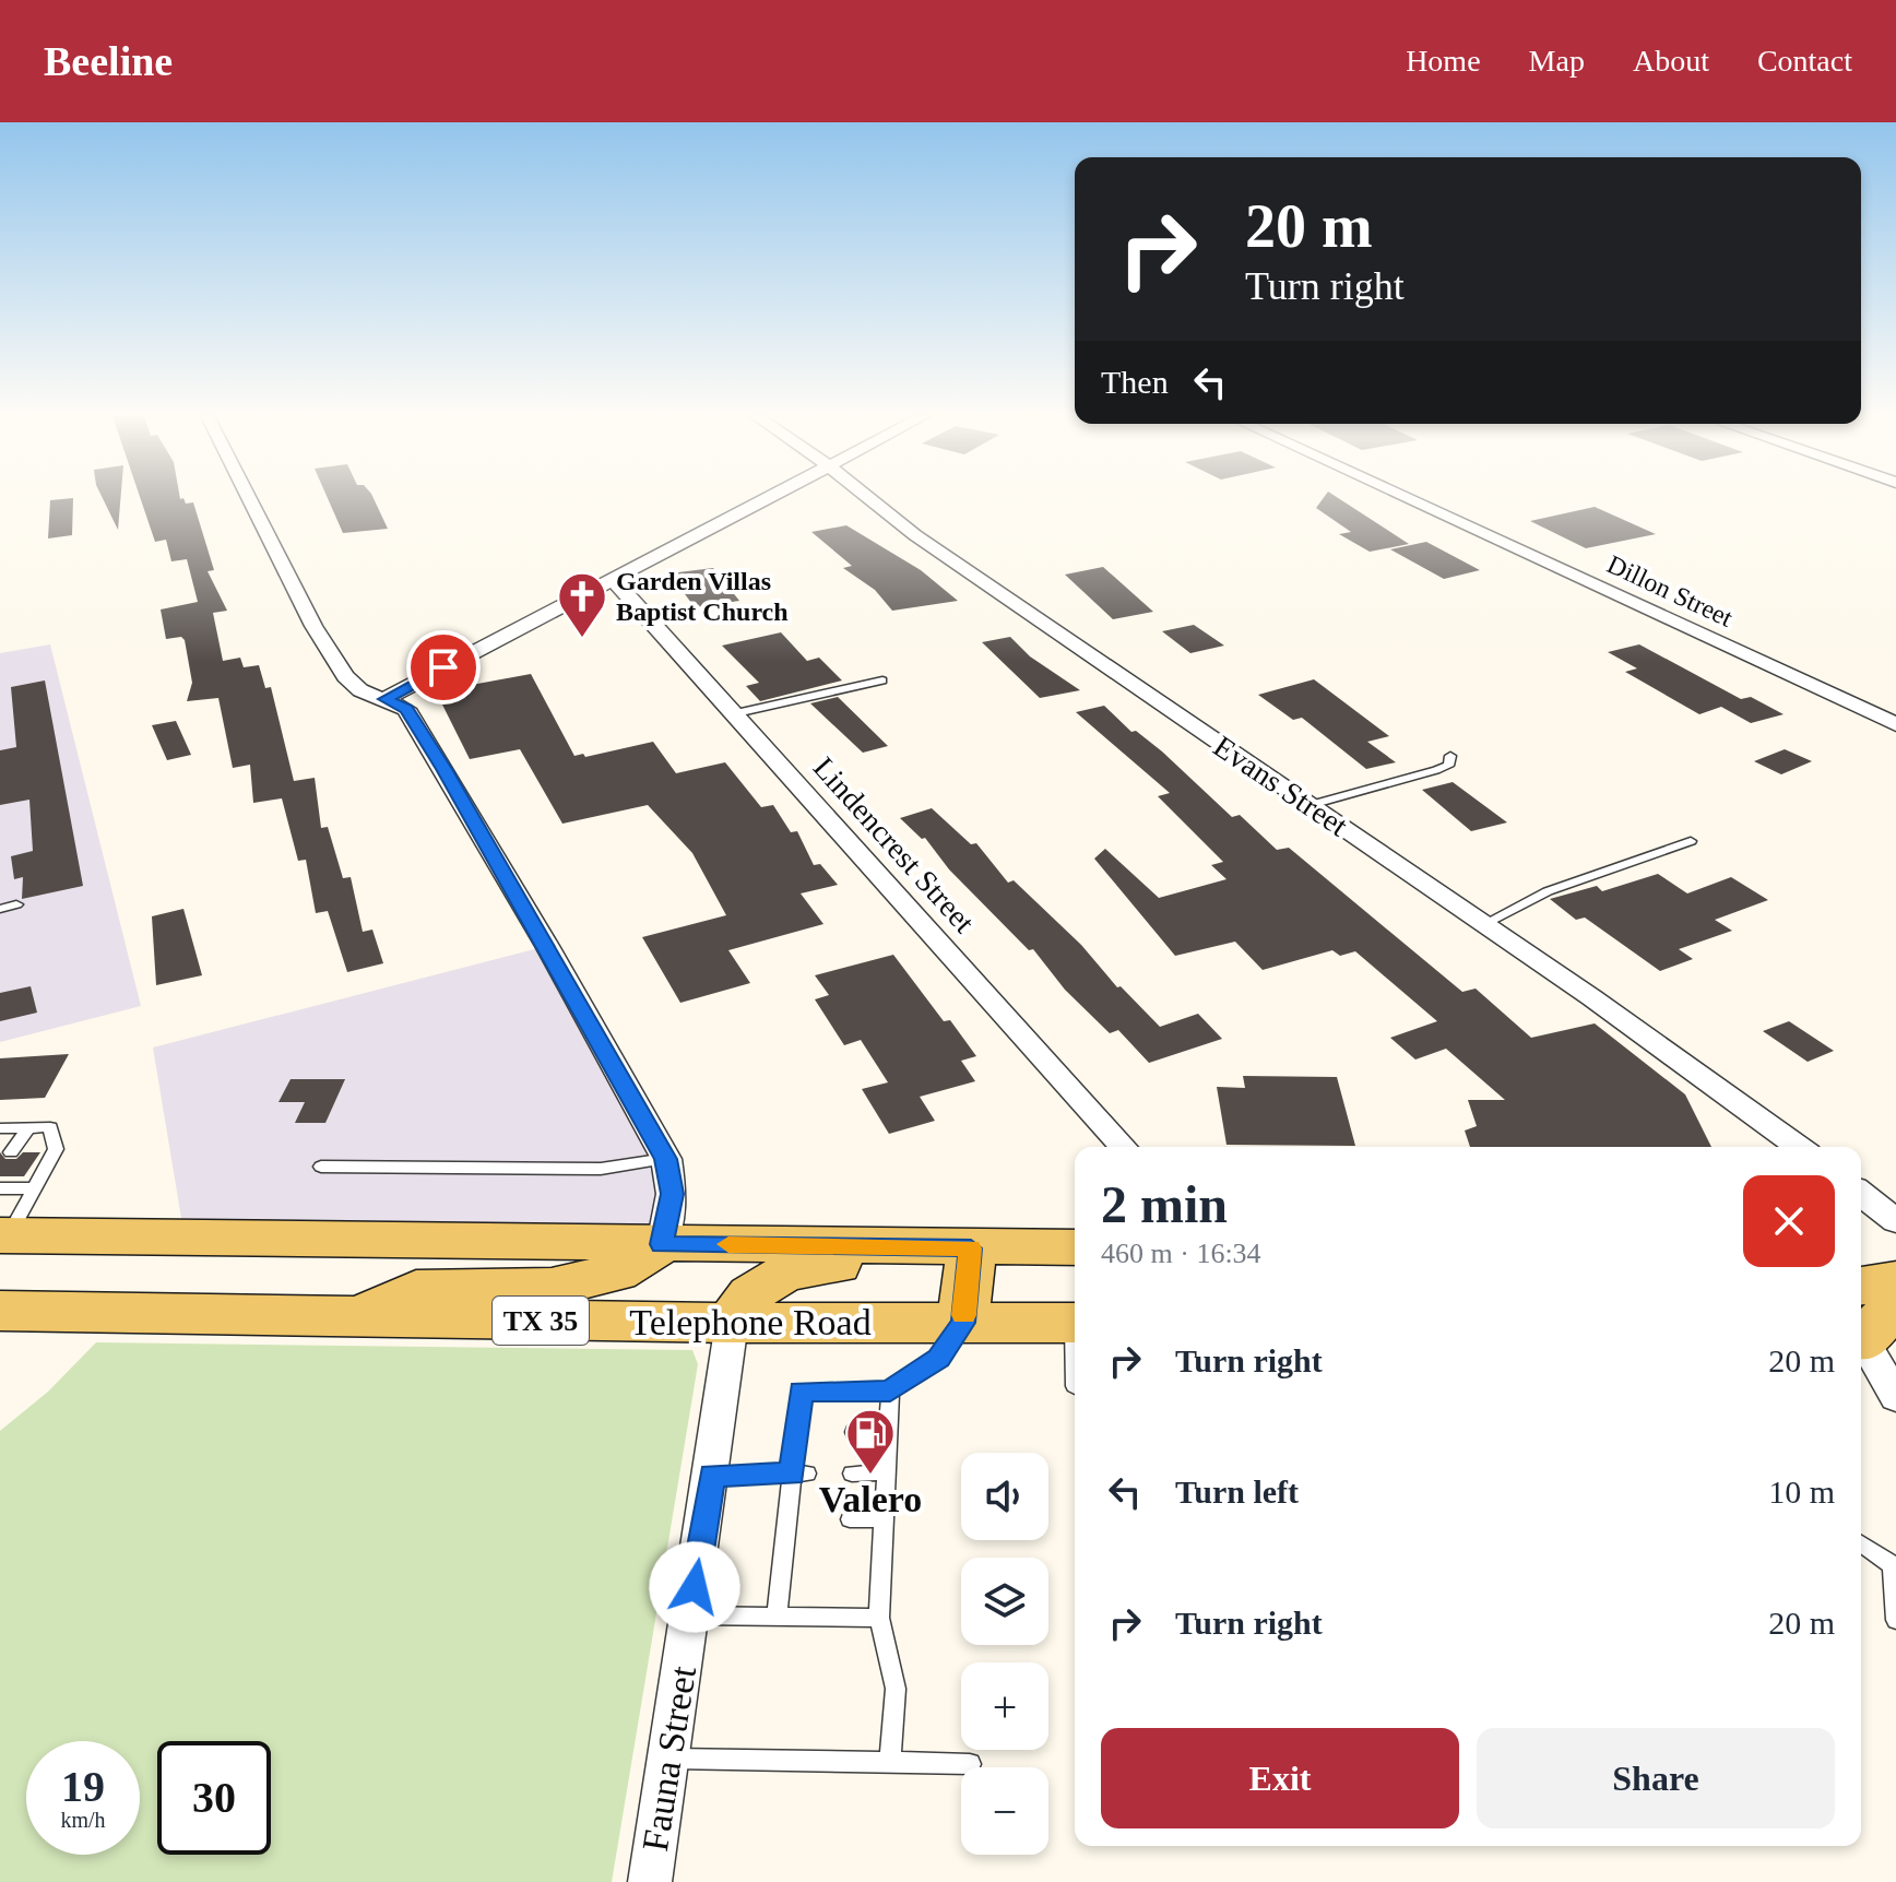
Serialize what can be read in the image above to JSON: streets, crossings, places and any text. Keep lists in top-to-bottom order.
{
  "streets": {
    "main road": ["TX 35", "Telephone Road"],
    "street": [
      "Dillon Street",
      "Evans Street",
      "Lindencrest Street",
      "Fauna Street"
    ]
  },
  "crossings": [
    ["Telephone Road", "Fauna Street"]
  ],
  "places": {
    "church": ["Garden Villas Baptist Church"],
    "fuel station": ["Valero"]
  },
  "page": {
    "header": "Beeline",
    "nav": [
      "Home",
      "Map",
      "About",
      "Contact"
    ],
    "turn": ["20 m", "Turn right"],
    "then": "Then",
    "heading": ["2 min", "460 m · 16:34"],
    "list": [
      {
        "name": "Turn right",
        "value": "20 m"
      },
      {
        "name": "Turn left",
        "value": "10 m"
      },
      {
        "name": "Turn right",
        "value": "20 m"
      }
    ],
    "map_buttons": ["+", "−"],
    "buttons": ["Exit", "Share"],
    "speed": "19 km/h",
    "limit": "30"
  }
}
